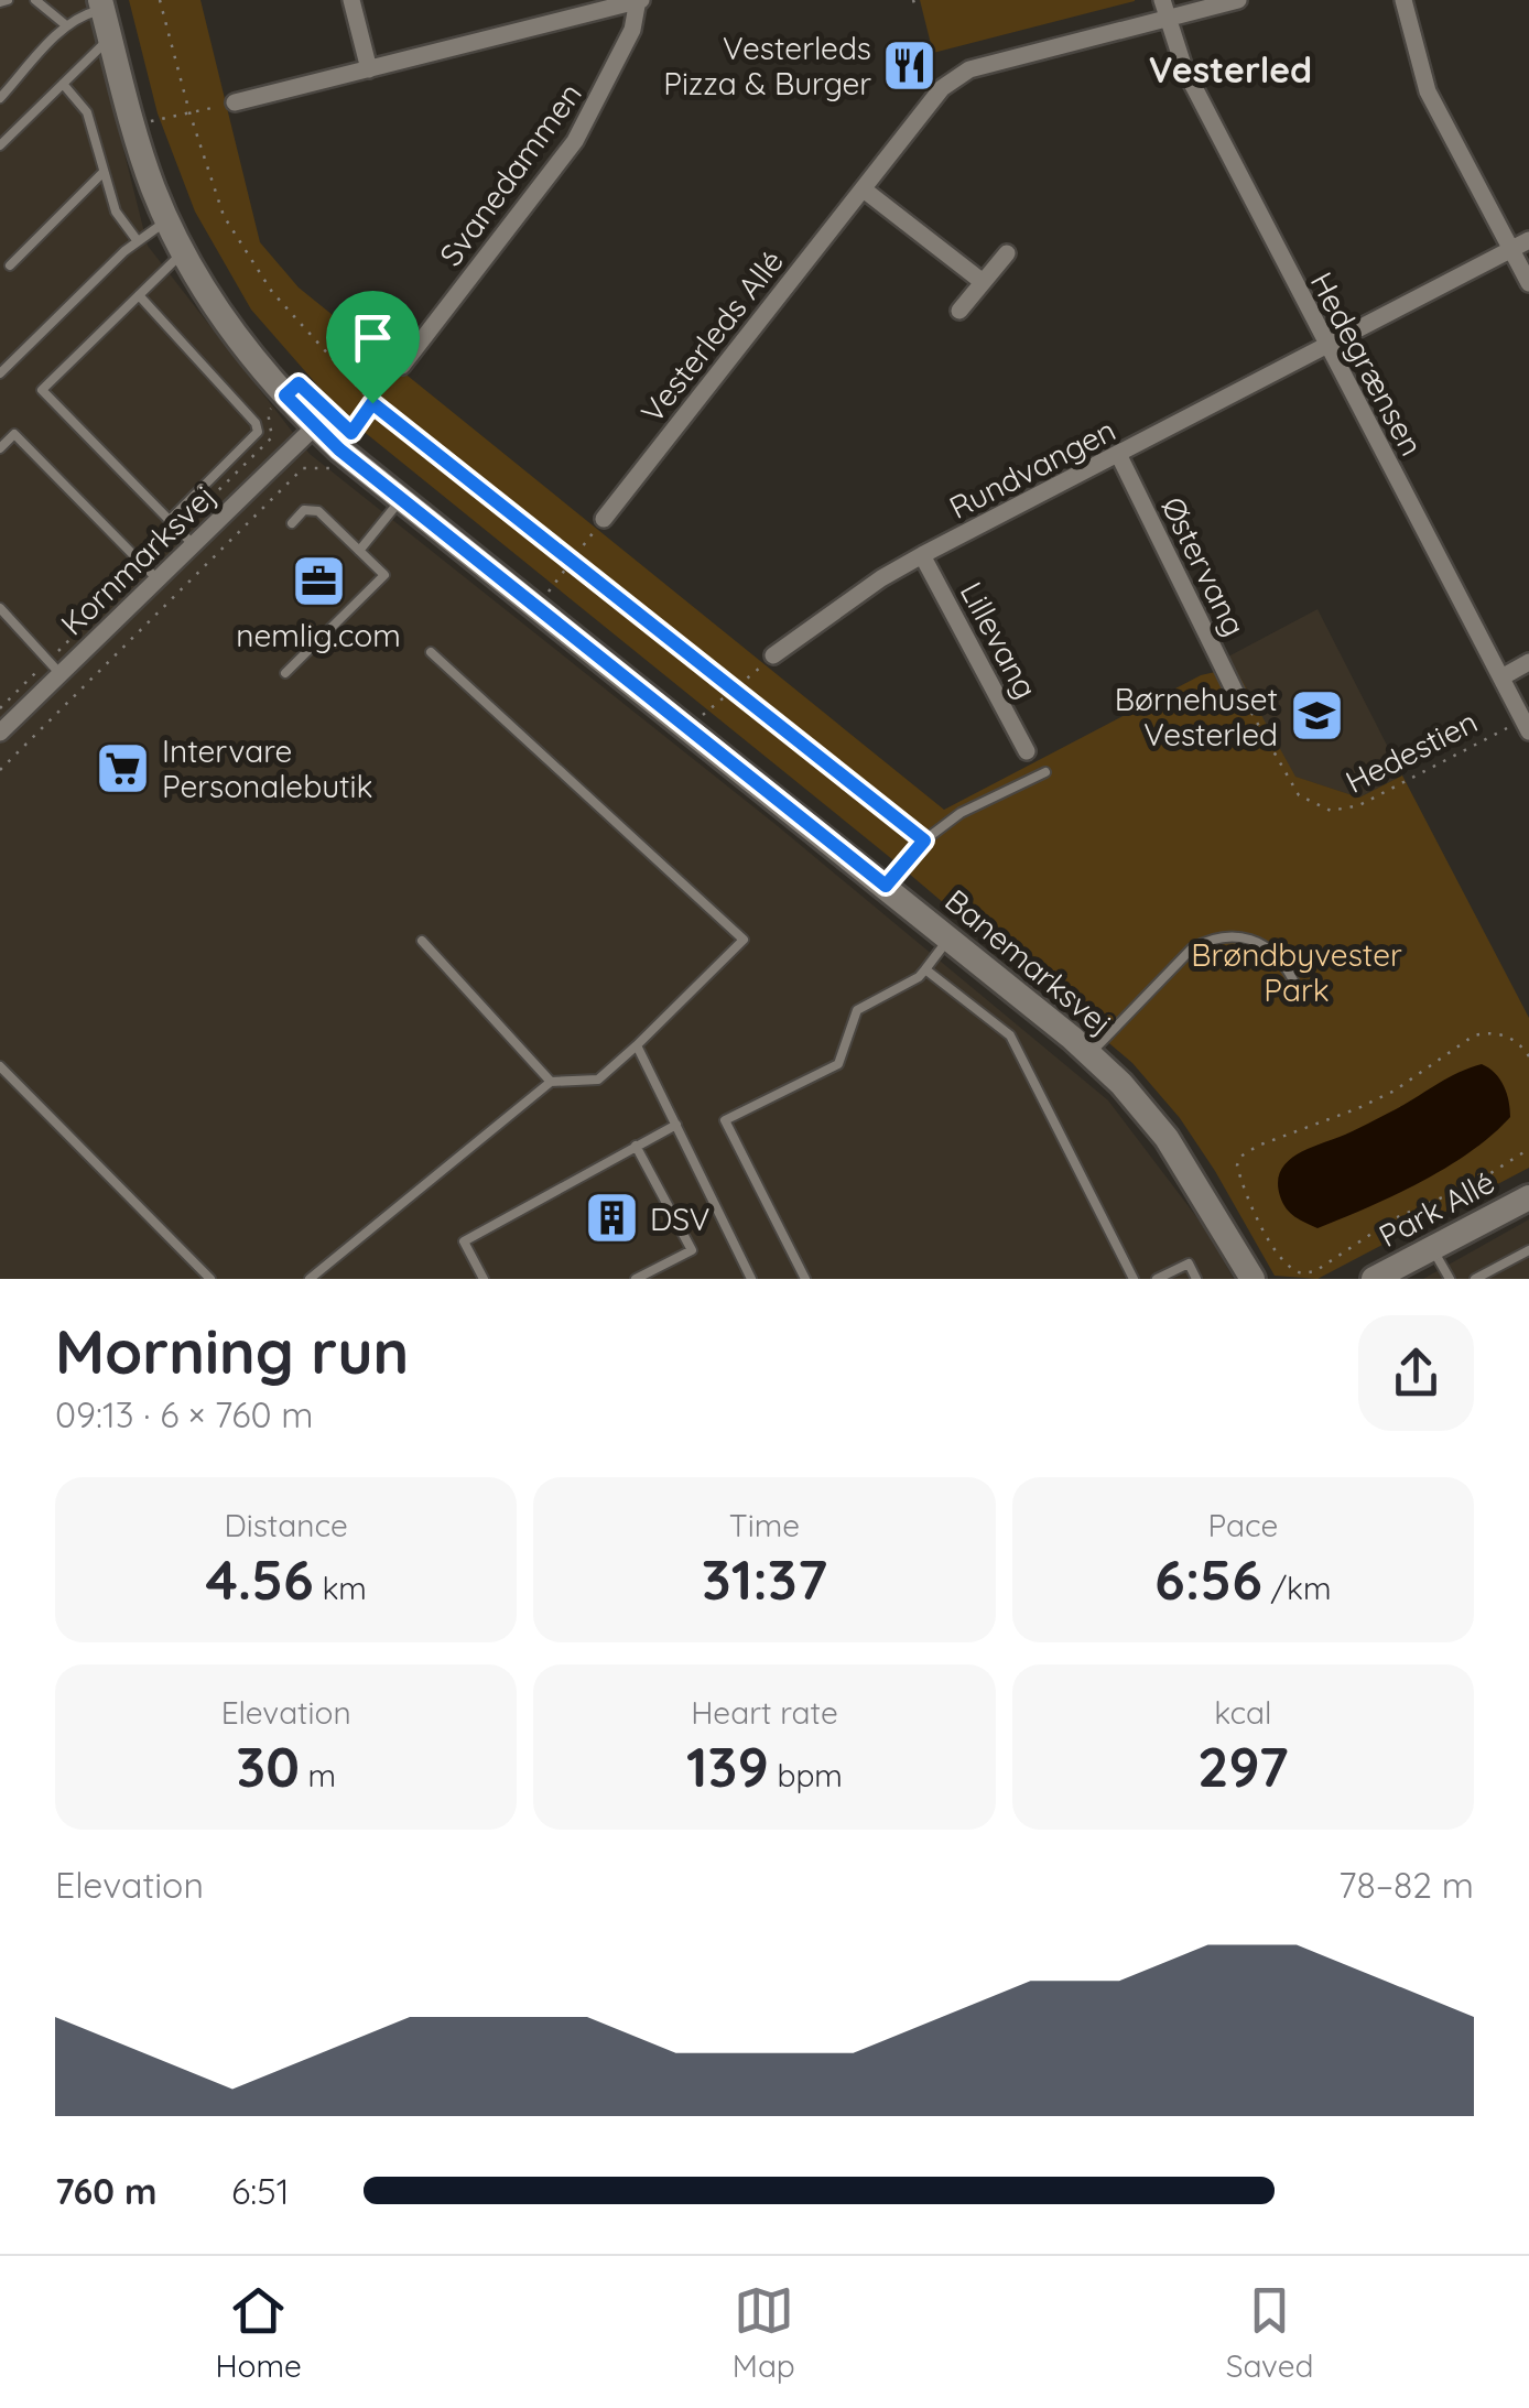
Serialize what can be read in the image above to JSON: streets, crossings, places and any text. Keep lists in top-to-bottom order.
{
  "streets": {
    "street": [
      "Svanedammen",
      "Vesterleds Allé",
      "Hedegrænsen",
      "Rundvangen",
      "Kornmarksvej",
      "Østervang",
      "Lillevang",
      "Banemarksvej",
      "Park Allé"
    ],
    "path": ["Hedestien"]
  },
  "crossings": [
    ["Vesterleds Allé", "Hedegrænsen"],
    ["Hedegrænsen", "Rundvangen"],
    ["Hedegrænsen", "Hedestien"],
    ["Rundvangen", "Østervang"],
    ["Rundvangen", "Lillevang"],
    ["Kornmarksvej", "Banemarksvej"],
    ["Østervang", "Hedestien"]
  ],
  "districts": ["Vesterled"],
  "parks": ["Brøndbyvester Park"],
  "places": {
    "restaurant": ["Vesterleds Pizza & Burger"],
    "office": ["nemlig.com"],
    "school or university": ["Børnehuset Vesterled"],
    "supermarket": ["Intervare Personalebutik"],
    "building": ["DSV"]
  },
  "page": {
    "heading": ["Morning run", "09:13 · 6 × 760 m"],
    "stats": [
      ["Distance", "4.56 km"],
      ["Time", "31:37"],
      ["Pace", "6:56 /km"],
      ["Elevation", "30 m"],
      ["Heart rate", "139 bpm"],
      ["kcal", "297"]
    ],
    "chart": ["Elevation", "78–82 m"],
    "list": [
      {
        "name": "760 m",
        "note": "6:51"
      }
    ],
    "tabs": ["Home", "Map", "Saved"]
  }
}
